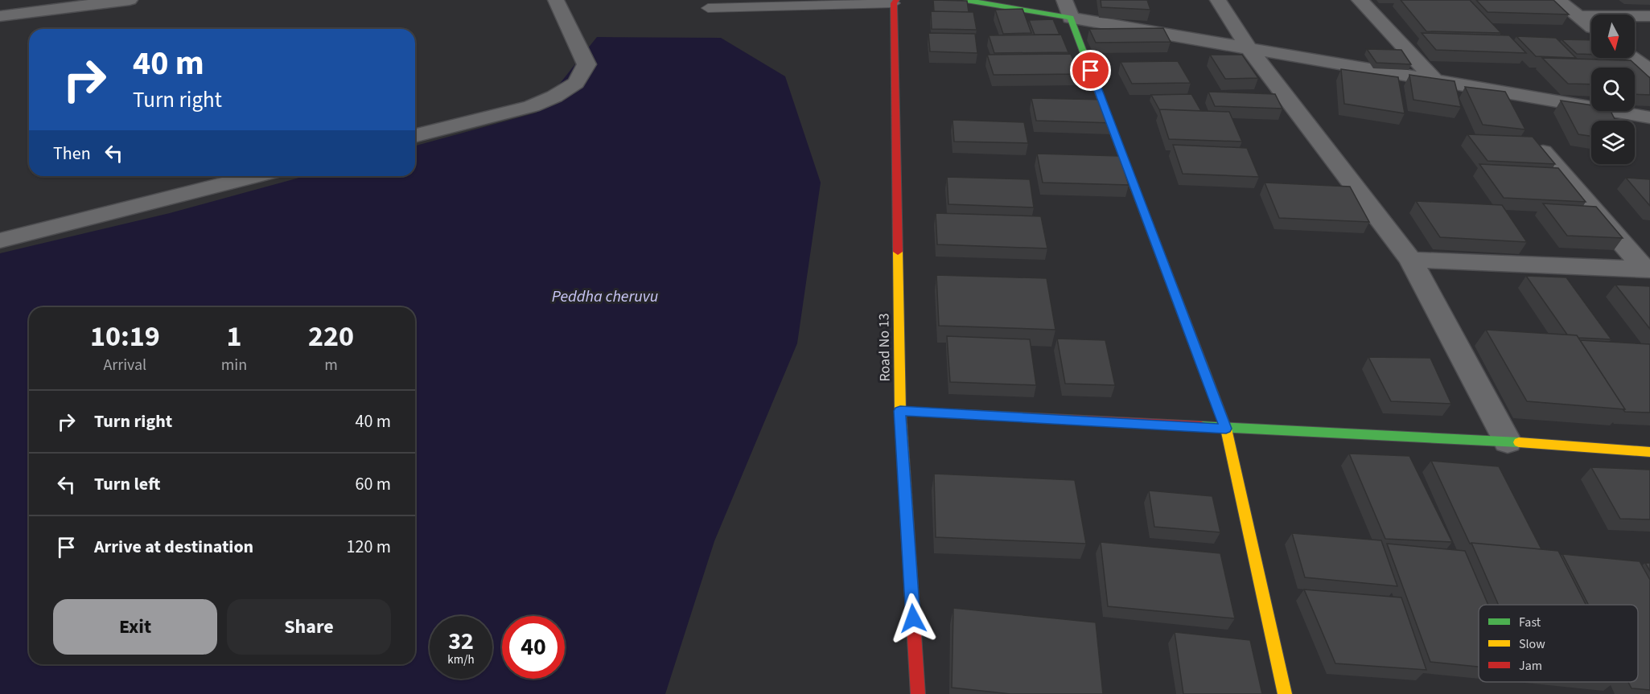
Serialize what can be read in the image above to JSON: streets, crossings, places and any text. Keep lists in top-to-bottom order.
{
  "streets": {
    "street": ["Road No 13"]
  },
  "water": ["Peddha cheruvu"],
  "legend": ["Fast", "Slow", "Jam"],
  "north": "bottom",
  "page": {
    "turn": ["40 m", "Turn right"],
    "then": "Then",
    "eta": [
      "10:19",
      "Arrival",
      "1",
      "min",
      "220",
      "m"
    ],
    "list": [
      {
        "name": "Turn right",
        "value": "40 m"
      },
      {
        "name": "Turn left",
        "value": "60 m"
      },
      {
        "name": "Arrive at destination",
        "value": "120 m"
      }
    ],
    "buttons": ["Exit", "Share"],
    "speed": "32 km/h",
    "limit": "40"
  }
}
